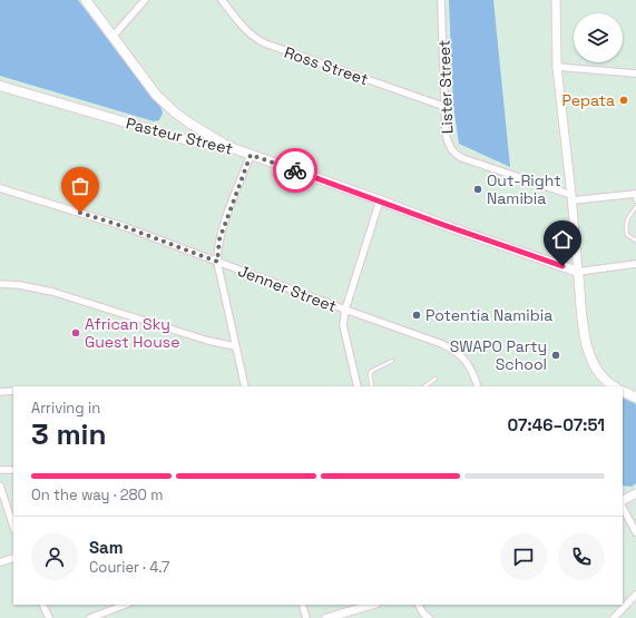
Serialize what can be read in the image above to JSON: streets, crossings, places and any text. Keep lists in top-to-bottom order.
{
  "streets": {
    "main road": ["Pasteur Street"],
    "street": ["Ross Street", "Lister Street", "Jenner Street"]
  },
  "crossings": [
    ["Ross Street", "Lister Street"]
  ],
  "places": [
    "Pepata",
    "Out-Right Namibia",
    "Potentia Namibia",
    "African Sky Guest House",
    "SWAPO Party School"
  ],
  "page": {
    "heading": ["3 min", "Arriving in", "07:46–07:51"],
    "panel": ["Sam", "Courier · 4.7"],
    "bar": "On the way · 280 m"
  }
}
